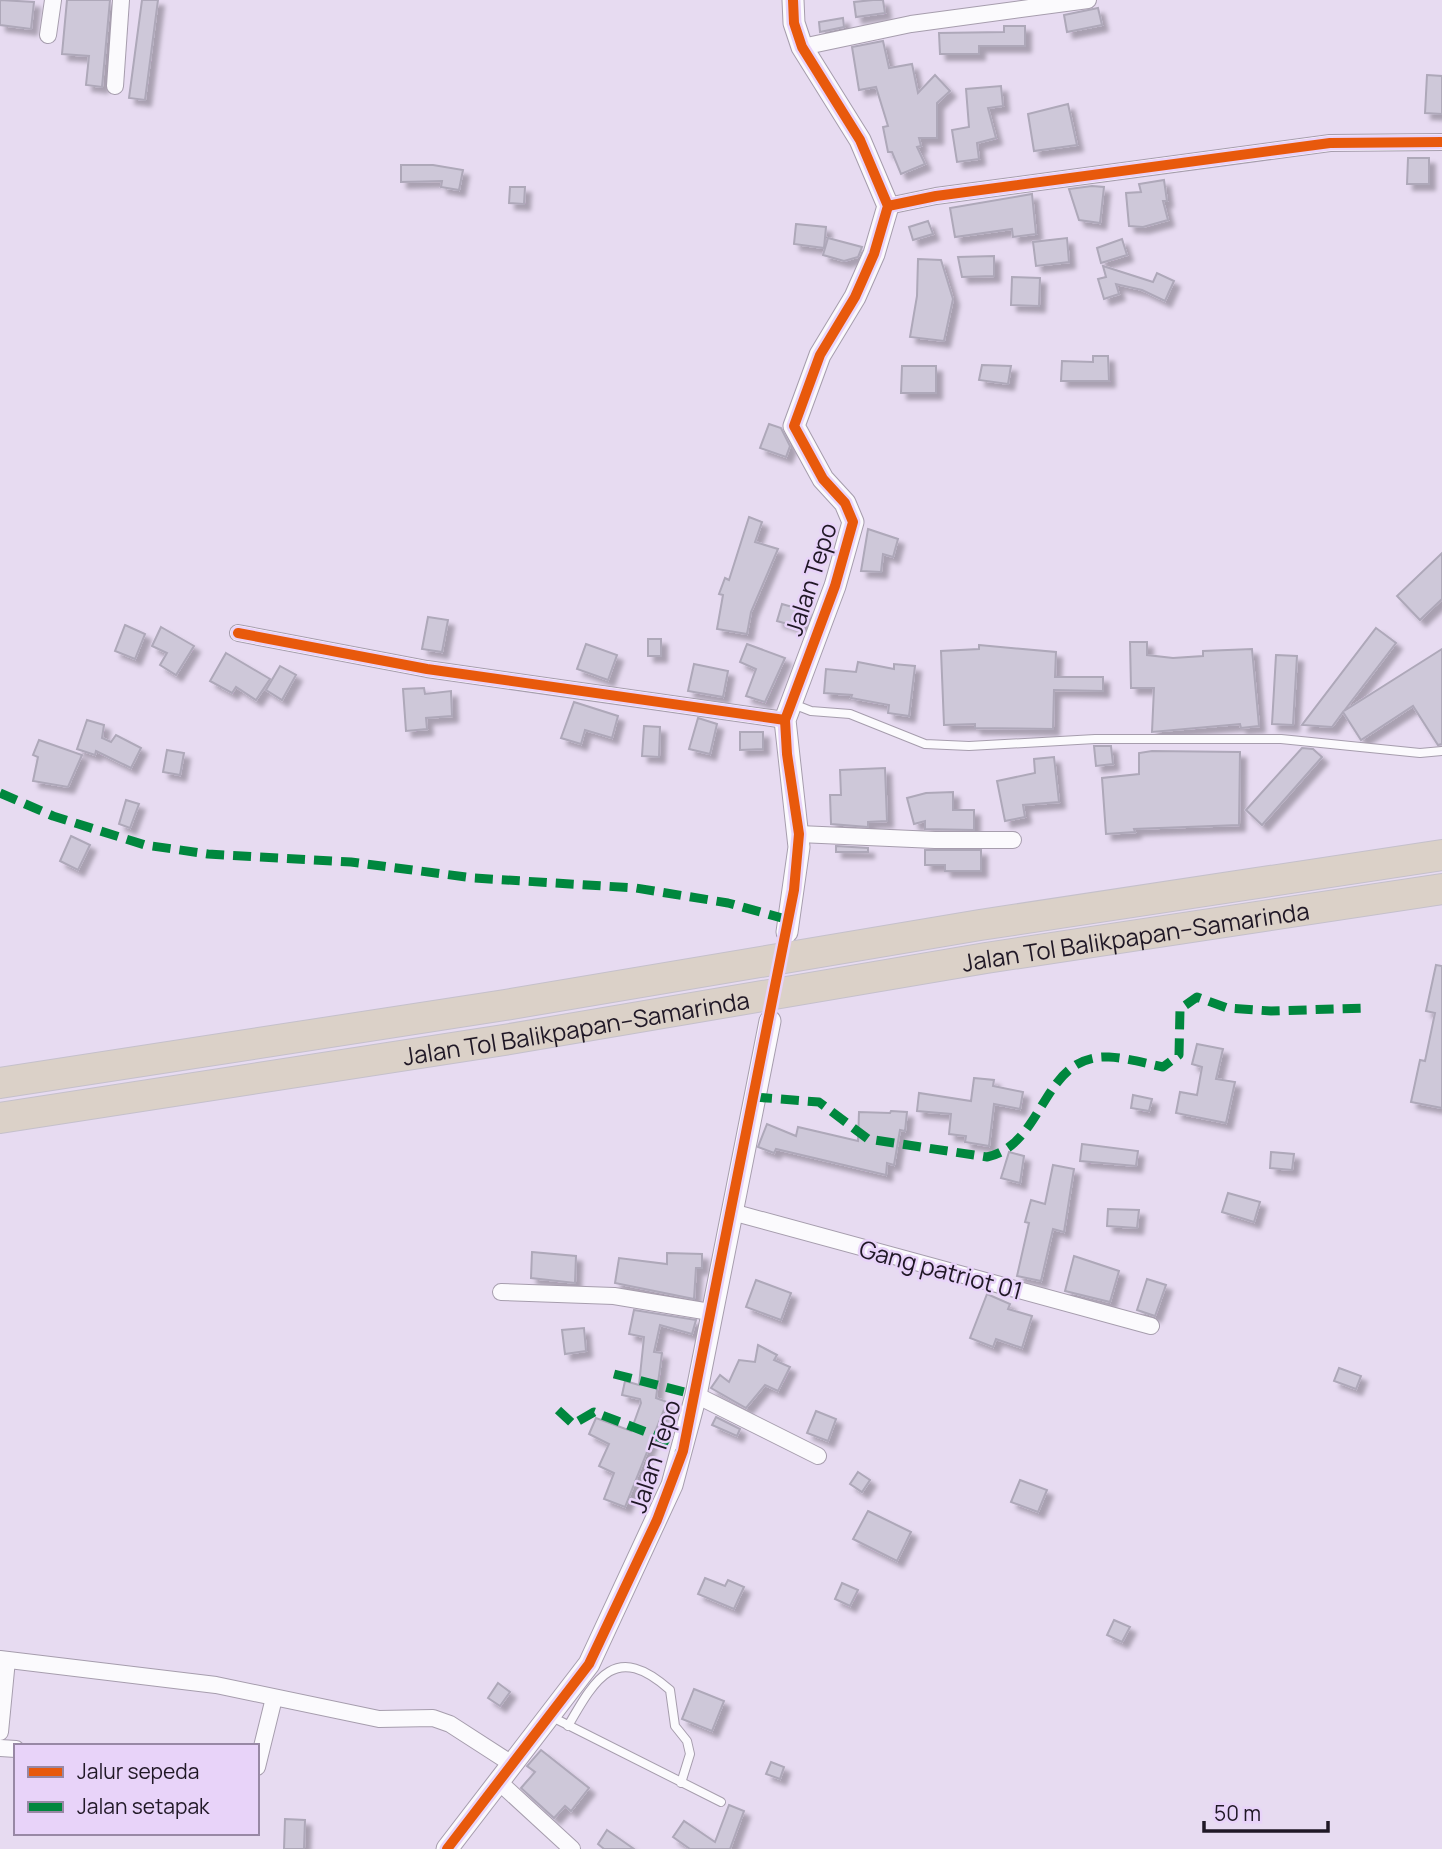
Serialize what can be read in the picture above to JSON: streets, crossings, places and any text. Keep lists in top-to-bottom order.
{
  "streets": {
    "highway": ["Jalan Tol Balikpapan–Samarinda"],
    "street": ["Jalan Tepo", "Gang patriot 01"]
  },
  "crossings": [
    ["Jalan Tepo", "Gang patriot 01"]
  ],
  "legend": ["Jalur sepeda", "Jalan setapak"],
  "scale_bar": "50 m"
}
